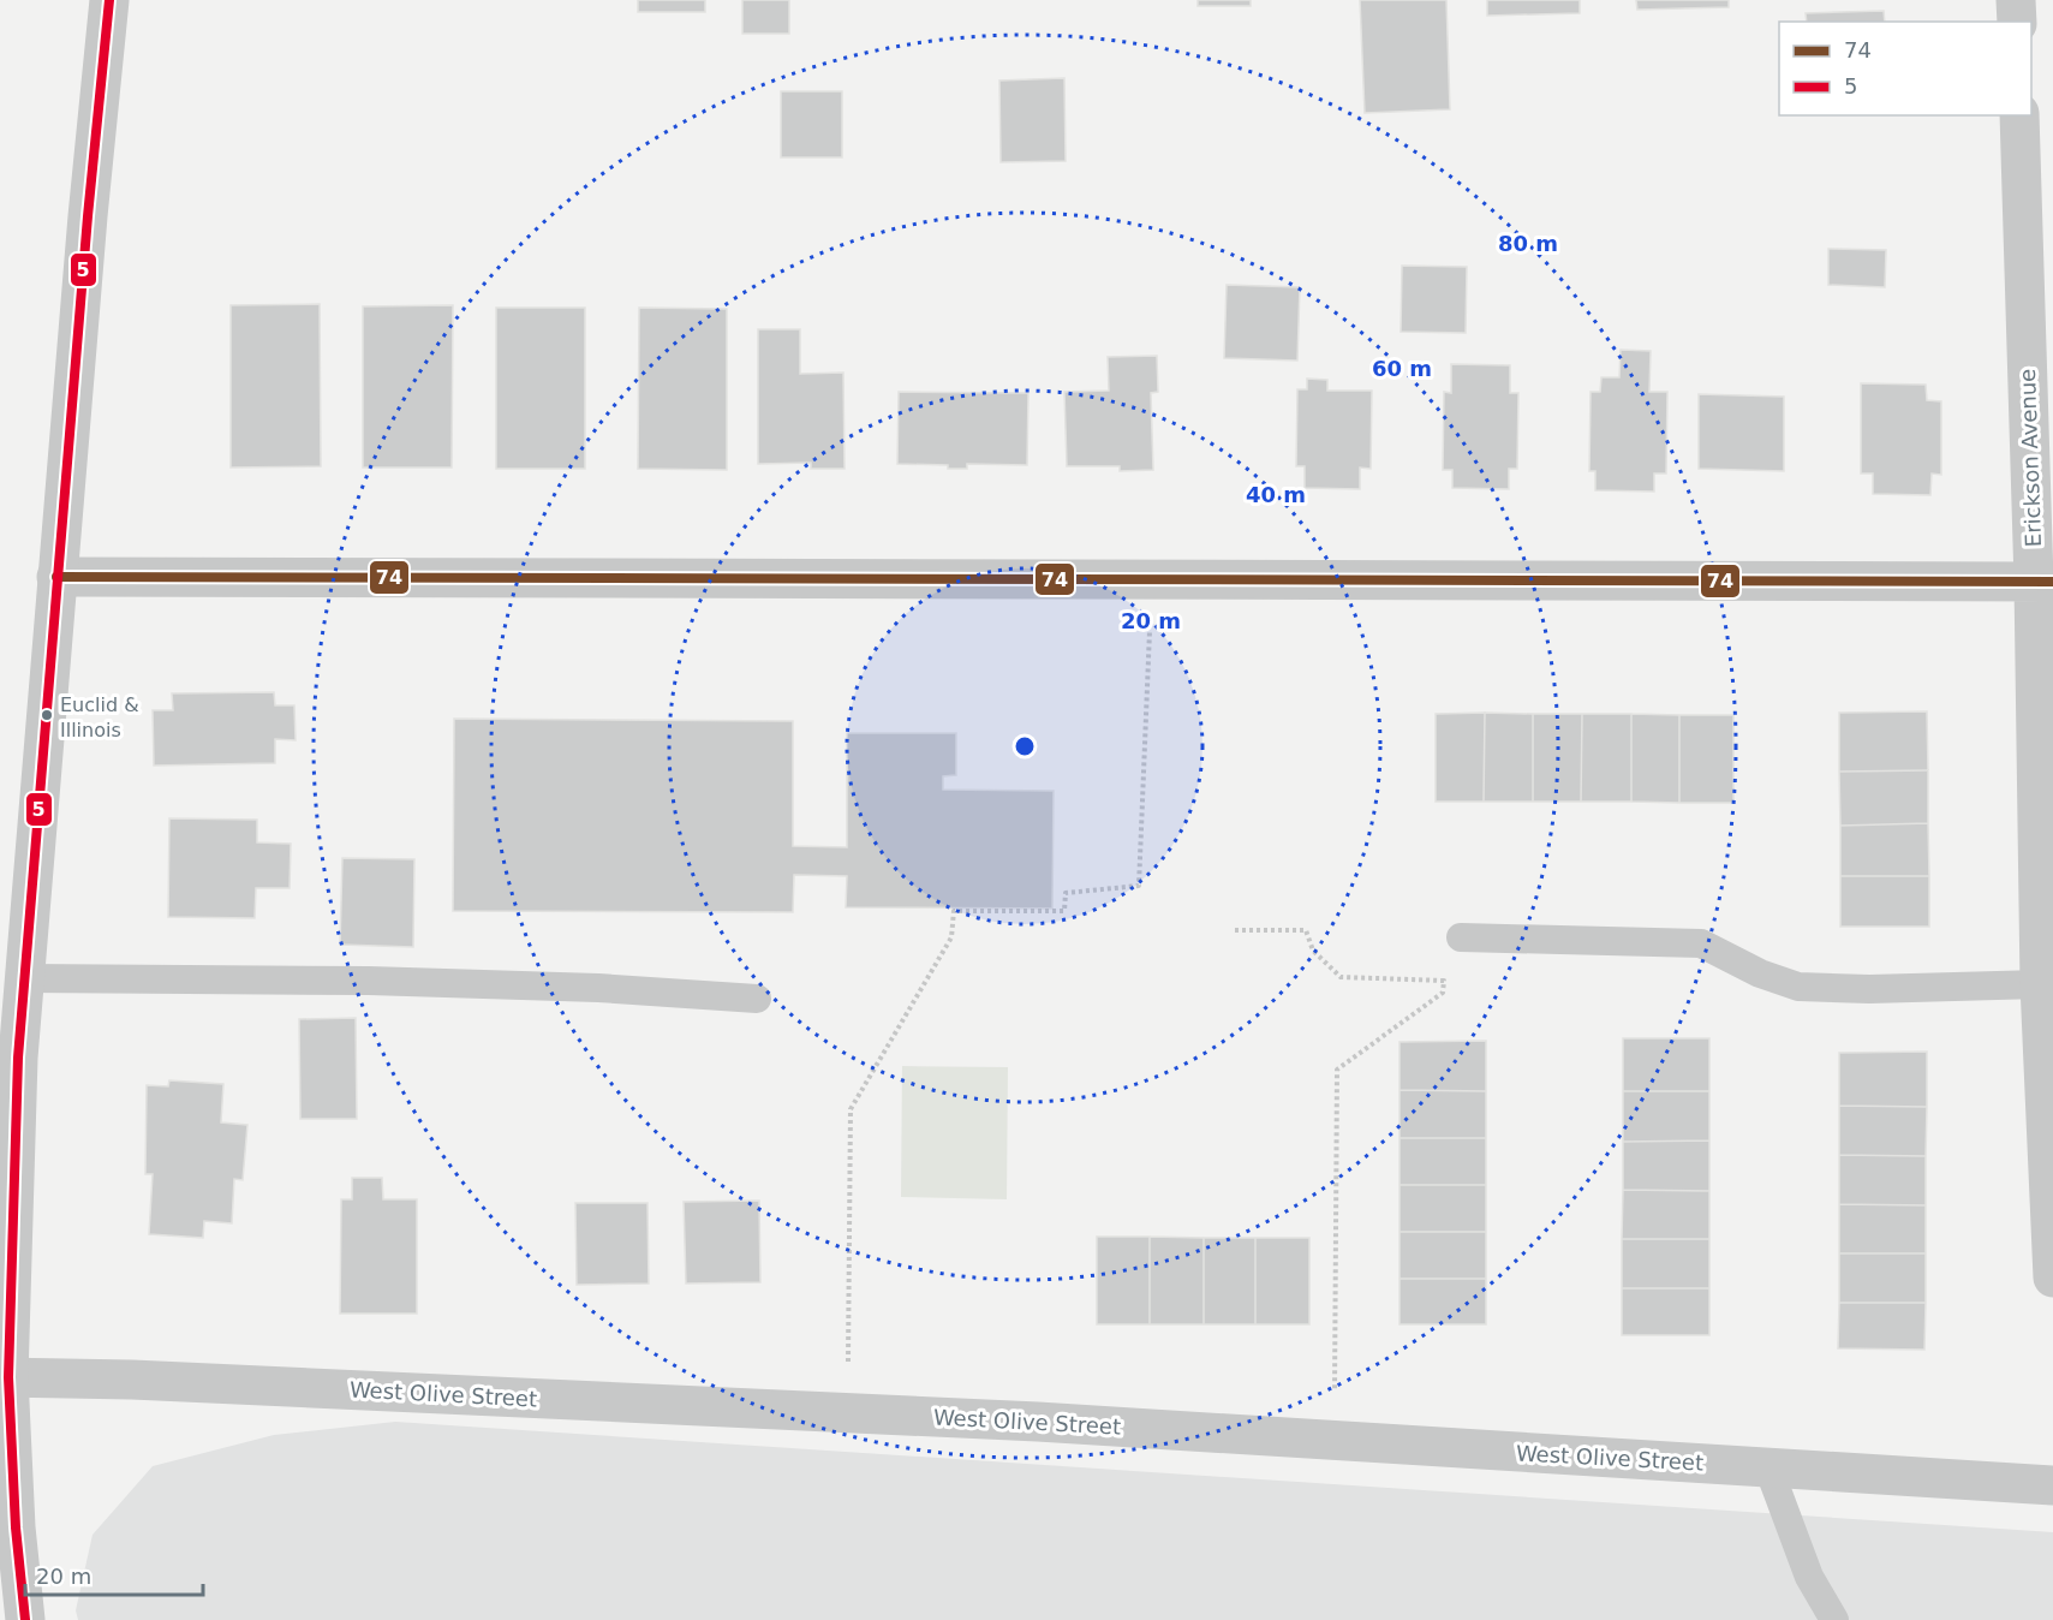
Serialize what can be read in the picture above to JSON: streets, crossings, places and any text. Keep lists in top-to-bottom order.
{
  "streets": {
    "street": ["Erickson Avenue", "West Olive Street"]
  },
  "places": ["Euclid & Illinois"],
  "lines": ["transit line 5", "transit line 74"],
  "legend": ["74", "5"],
  "scale_bar": "20 m",
  "rings": [
    "80 m",
    "60 m",
    "40 m",
    "20 m"
  ]
}
